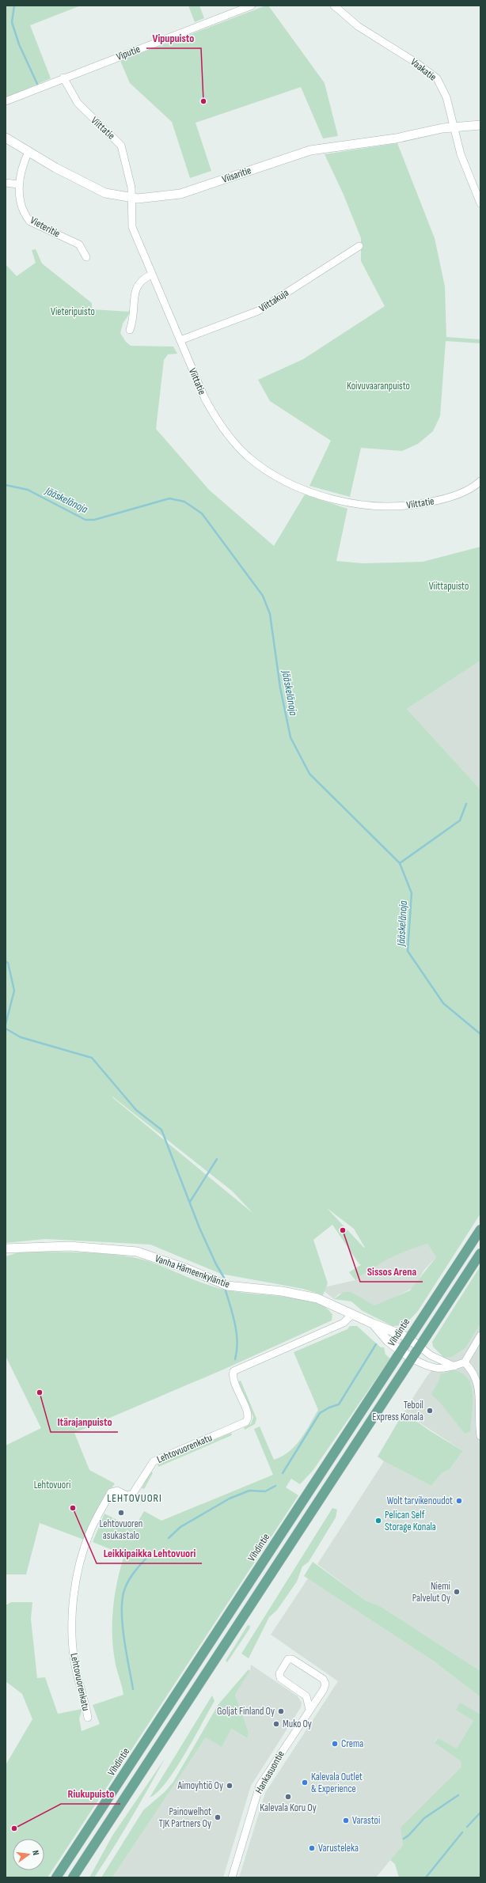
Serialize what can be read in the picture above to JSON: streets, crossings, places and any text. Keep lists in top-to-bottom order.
{
  "streets": {
    "main road": ["Vihdintie"],
    "street": [
      "Viputie",
      "Vaakatie",
      "Viittatie",
      "Viisaritie",
      "Vieteritie",
      "Viittakuja",
      "Vanha Hämeenkyläntie",
      "Lehtovuorenkatu",
      "Hankasuontie"
    ]
  },
  "crossings": [
    ["Viputie", "Viittatie"],
    ["Vaakatie", "Viisaritie"],
    ["Viittatie", "Viisaritie"],
    ["Viittatie", "Viittakuja"],
    ["Viisaritie", "Vieteritie"],
    ["Vanha Hämeenkyläntie", "Vihdintie"],
    ["Vanha Hämeenkyläntie", "Lehtovuorenkatu"]
  ],
  "districts": ["LEHTOVUORI"],
  "water": ["Jääskelänoja"],
  "parks": [
    "Vieteripuisto",
    "Koivuvaaranpuisto",
    "Viittapuisto",
    "Lehtovuori"
  ],
  "places": [
    "Vipupuisto",
    "Sissos Arena",
    "Itärajanpuisto",
    "Teboil Express Konala",
    "Wolt tarvikenoudot",
    "Leikkipaikka Lehtovuori",
    "Lehtovuoren asukastalo",
    "Pelican Self Storage Konala",
    "Niemi Palvelut Oy",
    "Goljat Finland Oy",
    "Muko Oy",
    "Crema",
    "Kalevala Outlet & Experience",
    "Aimoyhtiö Oy",
    "Kalevala Koru Oy",
    "Painowelhot TJK Partners Oy",
    "Varastoi",
    "Riukupuisto",
    "Varusteleka"
  ],
  "north": "right"
}
